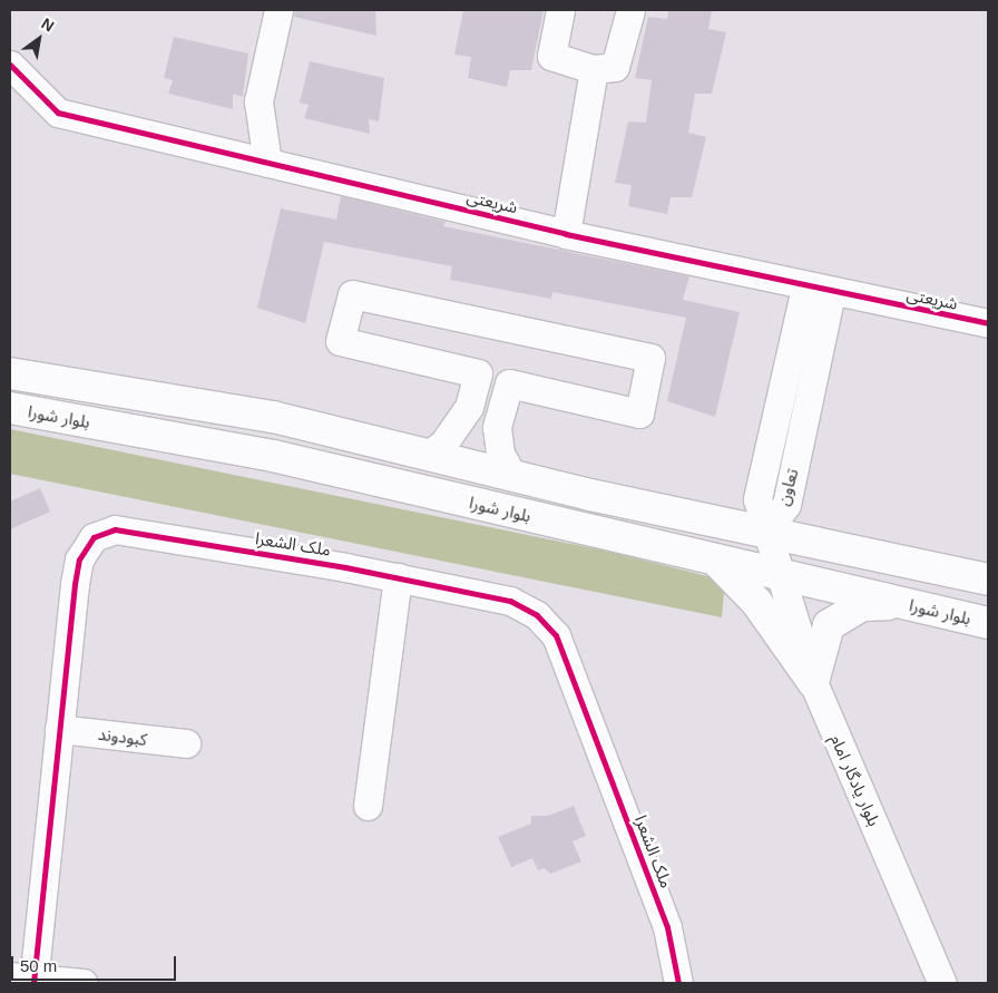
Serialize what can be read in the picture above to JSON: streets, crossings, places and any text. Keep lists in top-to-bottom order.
{
  "streets": {
    "main road": ["بلوار شورا"],
    "street": [
      "شریعتی",
      "تعاون",
      "ملک الشعرا",
      "کبودوند",
      "بلوار یادگار امام"
    ]
  },
  "crossings": [
    ["شریعتی", "تعاون"],
    ["بلوار شورا", "تعاون"],
    ["بلوار شورا", "بلوار یادگار امام"],
    ["تعاون", "بلوار یادگار امام"],
    ["ملک الشعرا", "کبودوند"]
  ],
  "scale_bar": "50 m",
  "north": "top right"
}
